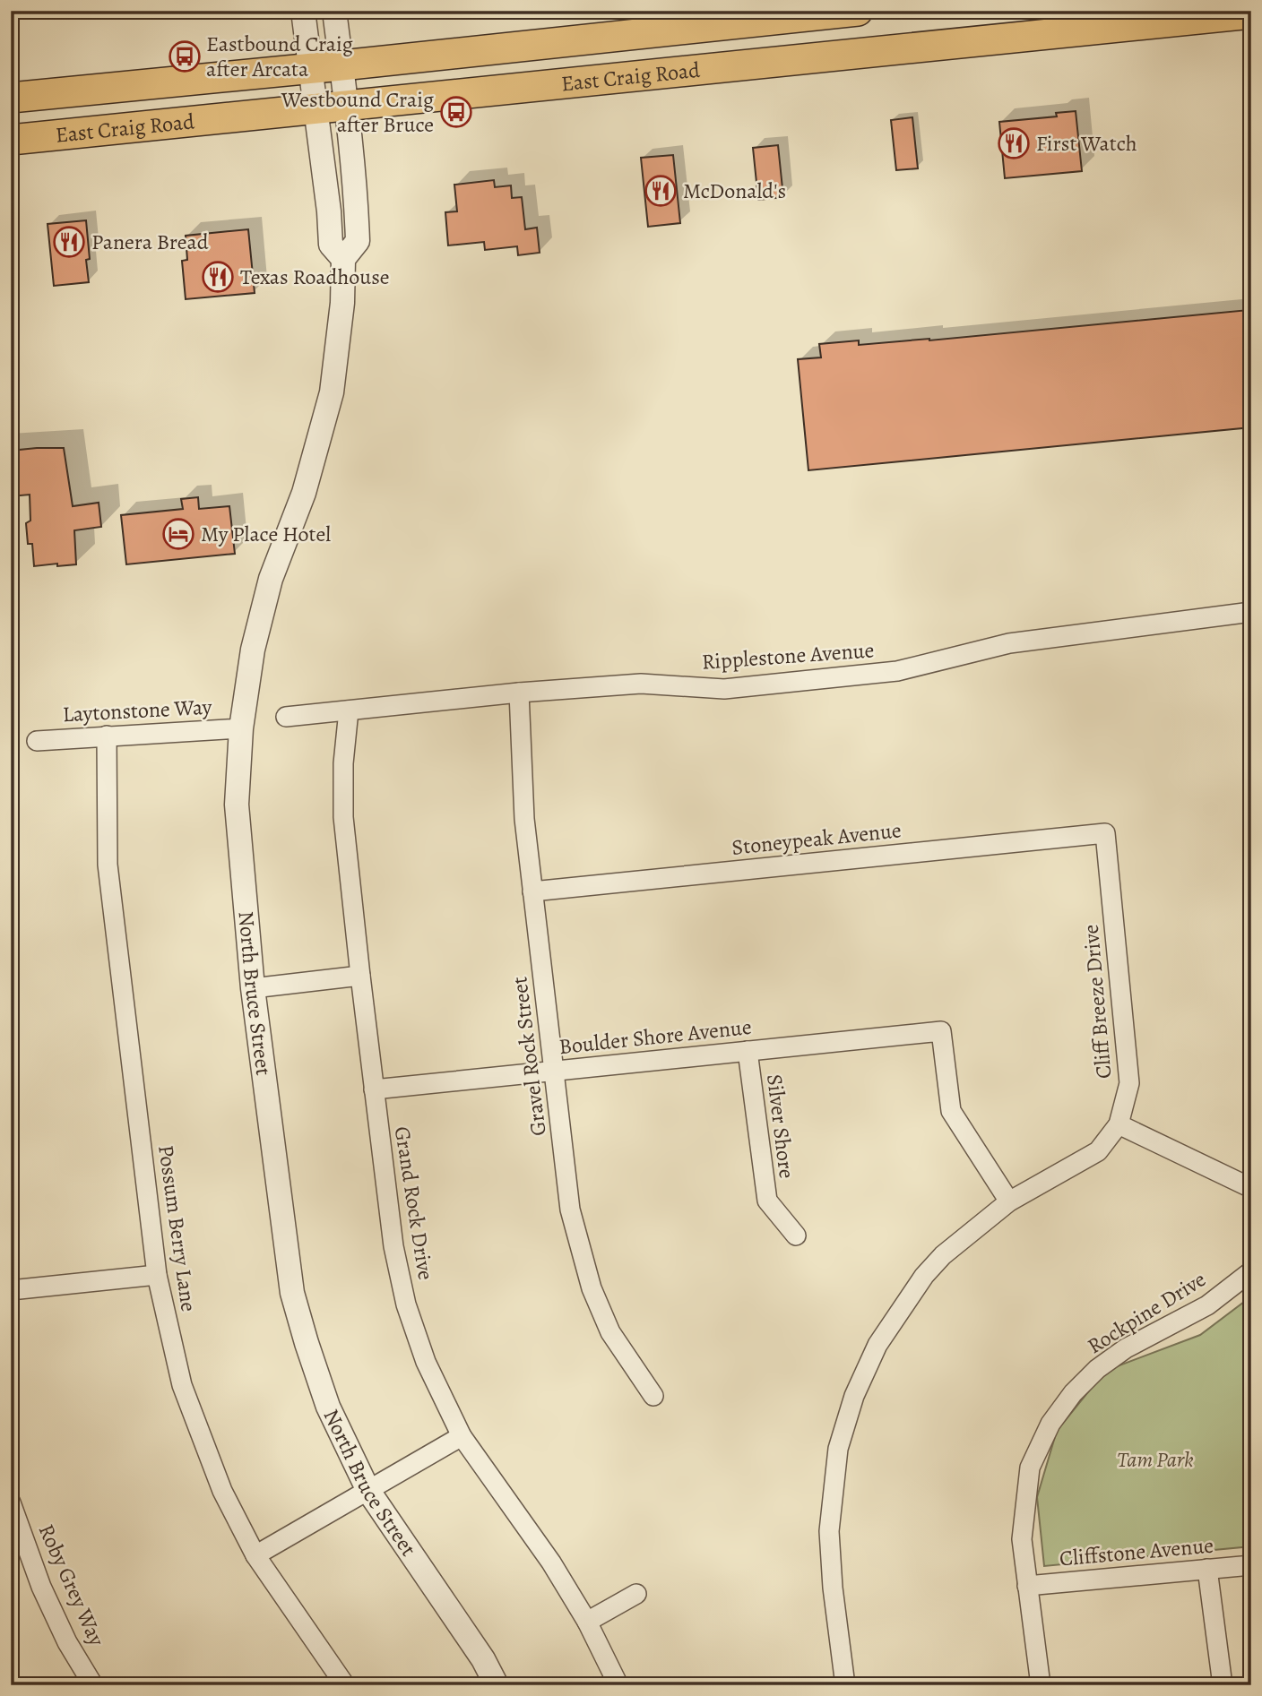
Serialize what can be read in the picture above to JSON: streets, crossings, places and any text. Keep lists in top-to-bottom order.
{
  "streets": {
    "main road": ["East Craig Road"],
    "street": [
      "Ripplestone Avenue",
      "Laytonstone Way",
      "Stoneypeak Avenue",
      "North Bruce Street",
      "Cliff Breeze Drive",
      "Boulder Shore Avenue",
      "Gravel Rock Street",
      "Silver Shore",
      "Grand Rock Drive",
      "Possum Berry Lane",
      "Rockpine Drive",
      "Cliffstone Avenue",
      "Roby Grey Way"
    ]
  },
  "crossings": [
    ["East Craig Road", "North Bruce Street"],
    ["Ripplestone Avenue", "Gravel Rock Street"],
    ["Ripplestone Avenue", "Grand Rock Drive"],
    ["Laytonstone Way", "North Bruce Street"],
    ["Laytonstone Way", "Possum Berry Lane"],
    ["Stoneypeak Avenue", "Cliff Breeze Drive"],
    ["Stoneypeak Avenue", "Gravel Rock Street"],
    ["Cliff Breeze Drive", "Boulder Shore Avenue"],
    ["Boulder Shore Avenue", "Gravel Rock Street"],
    ["Boulder Shore Avenue", "Silver Shore"],
    ["Boulder Shore Avenue", "Grand Rock Drive"],
    ["Rockpine Drive", "Cliffstone Avenue"]
  ],
  "parks": ["Tam Park"],
  "places": {
    "bus stop": ["Eastbound Craig after Arcata", "Westbound Craig after Bruce"],
    "restaurant": [
      "First Watch",
      "McDonald's",
      "Panera Bread",
      "Texas Roadhouse"
    ],
    "hotel": ["My Place Hotel"]
  }
}
